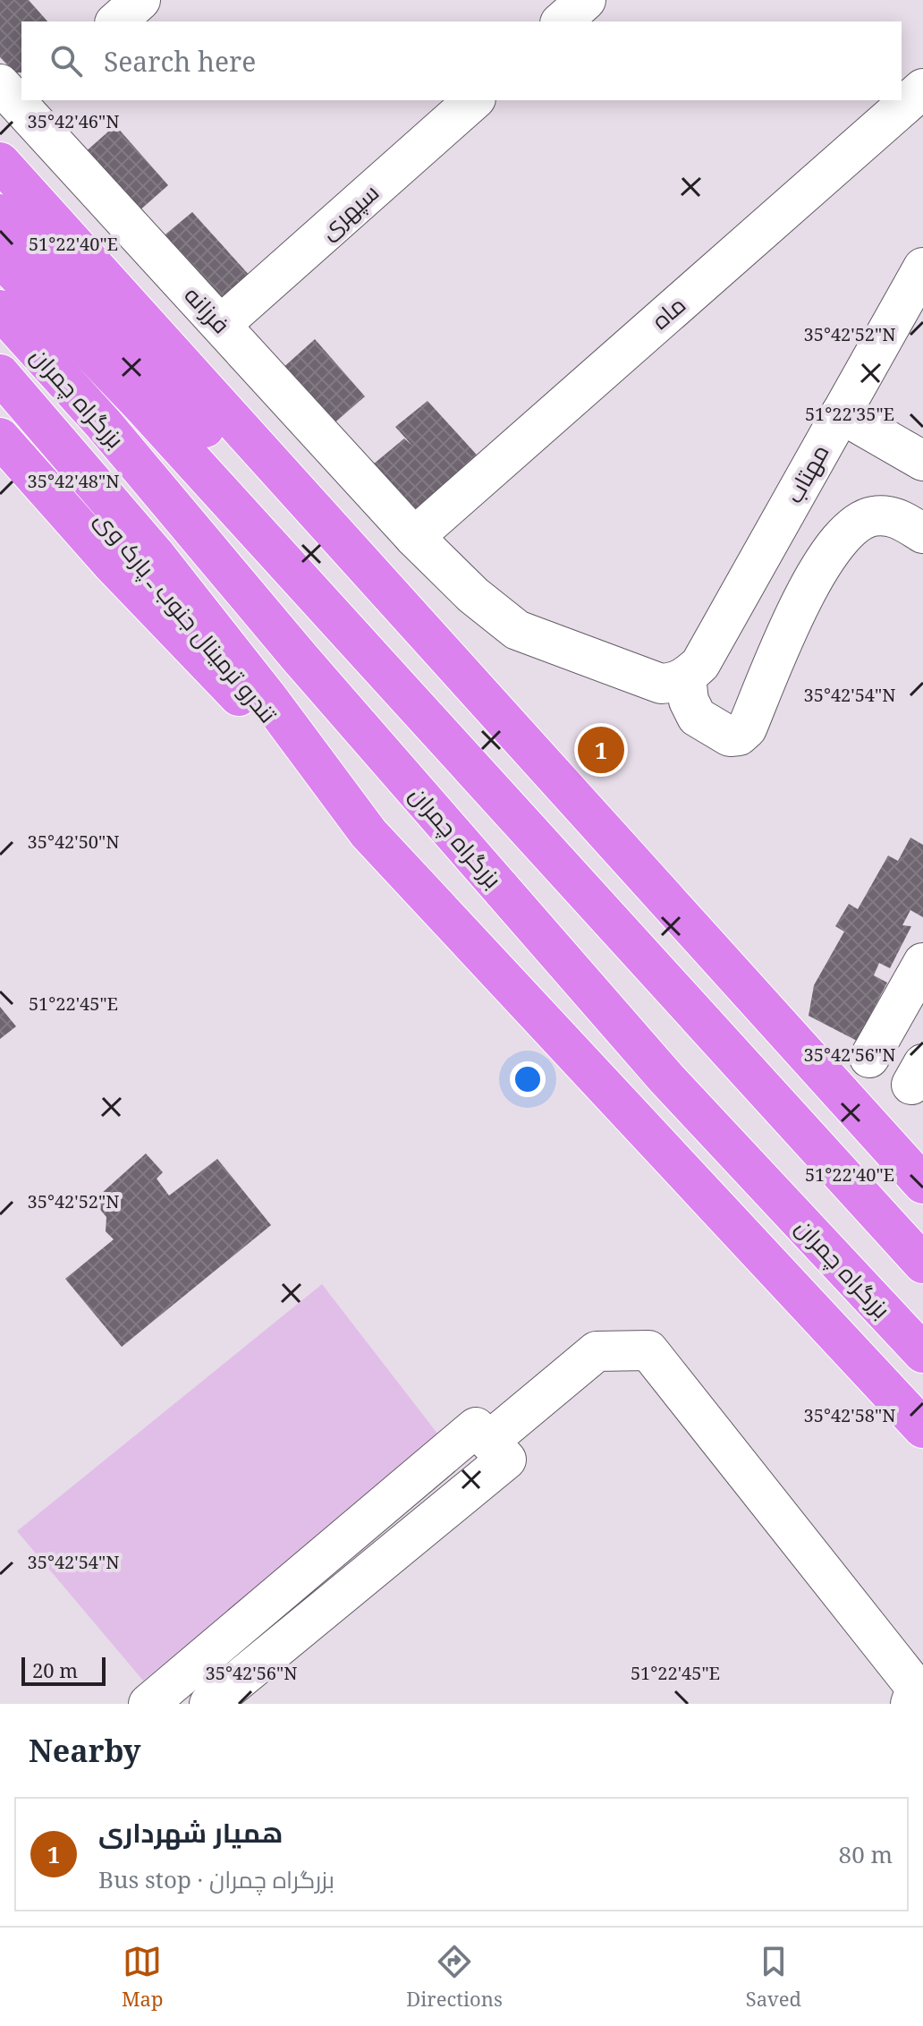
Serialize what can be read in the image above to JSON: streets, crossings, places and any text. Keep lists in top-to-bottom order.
{
  "streets": {
    "highway": ["بزرگراه چمران"],
    "street": [
      "سپهری",
      "فرزانه",
      "ماه",
      "مهتاب",
      "تندرو ترمینال جنوب ـ پارک وی"
    ]
  },
  "crossings": [
    ["سپهری", "فرزانه"],
    ["فرزانه", "ماه"]
  ],
  "scale_bar": "20 m",
  "page": {
    "search": "Search here",
    "pins": "1",
    "scale": "20 m",
    "heading": "Nearby",
    "list": [
      {
        "mark": "1",
        "name": "همیار شهرداری",
        "note": "Bus stop · بزرگراه چمران",
        "value": "80 m"
      }
    ],
    "nav": ["Map", "Directions", "Saved"]
  },
  "coordinates": [
    "35°42'46\"N",
    "51°22'40\"E",
    "35°42'52\"N",
    "51°22'35\"E",
    "35°42'48\"N",
    "35°42'54\"N",
    "35°42'50\"N",
    "51°22'45\"E",
    "35°42'56\"N",
    "35°42'58\"N"
  ]
}
